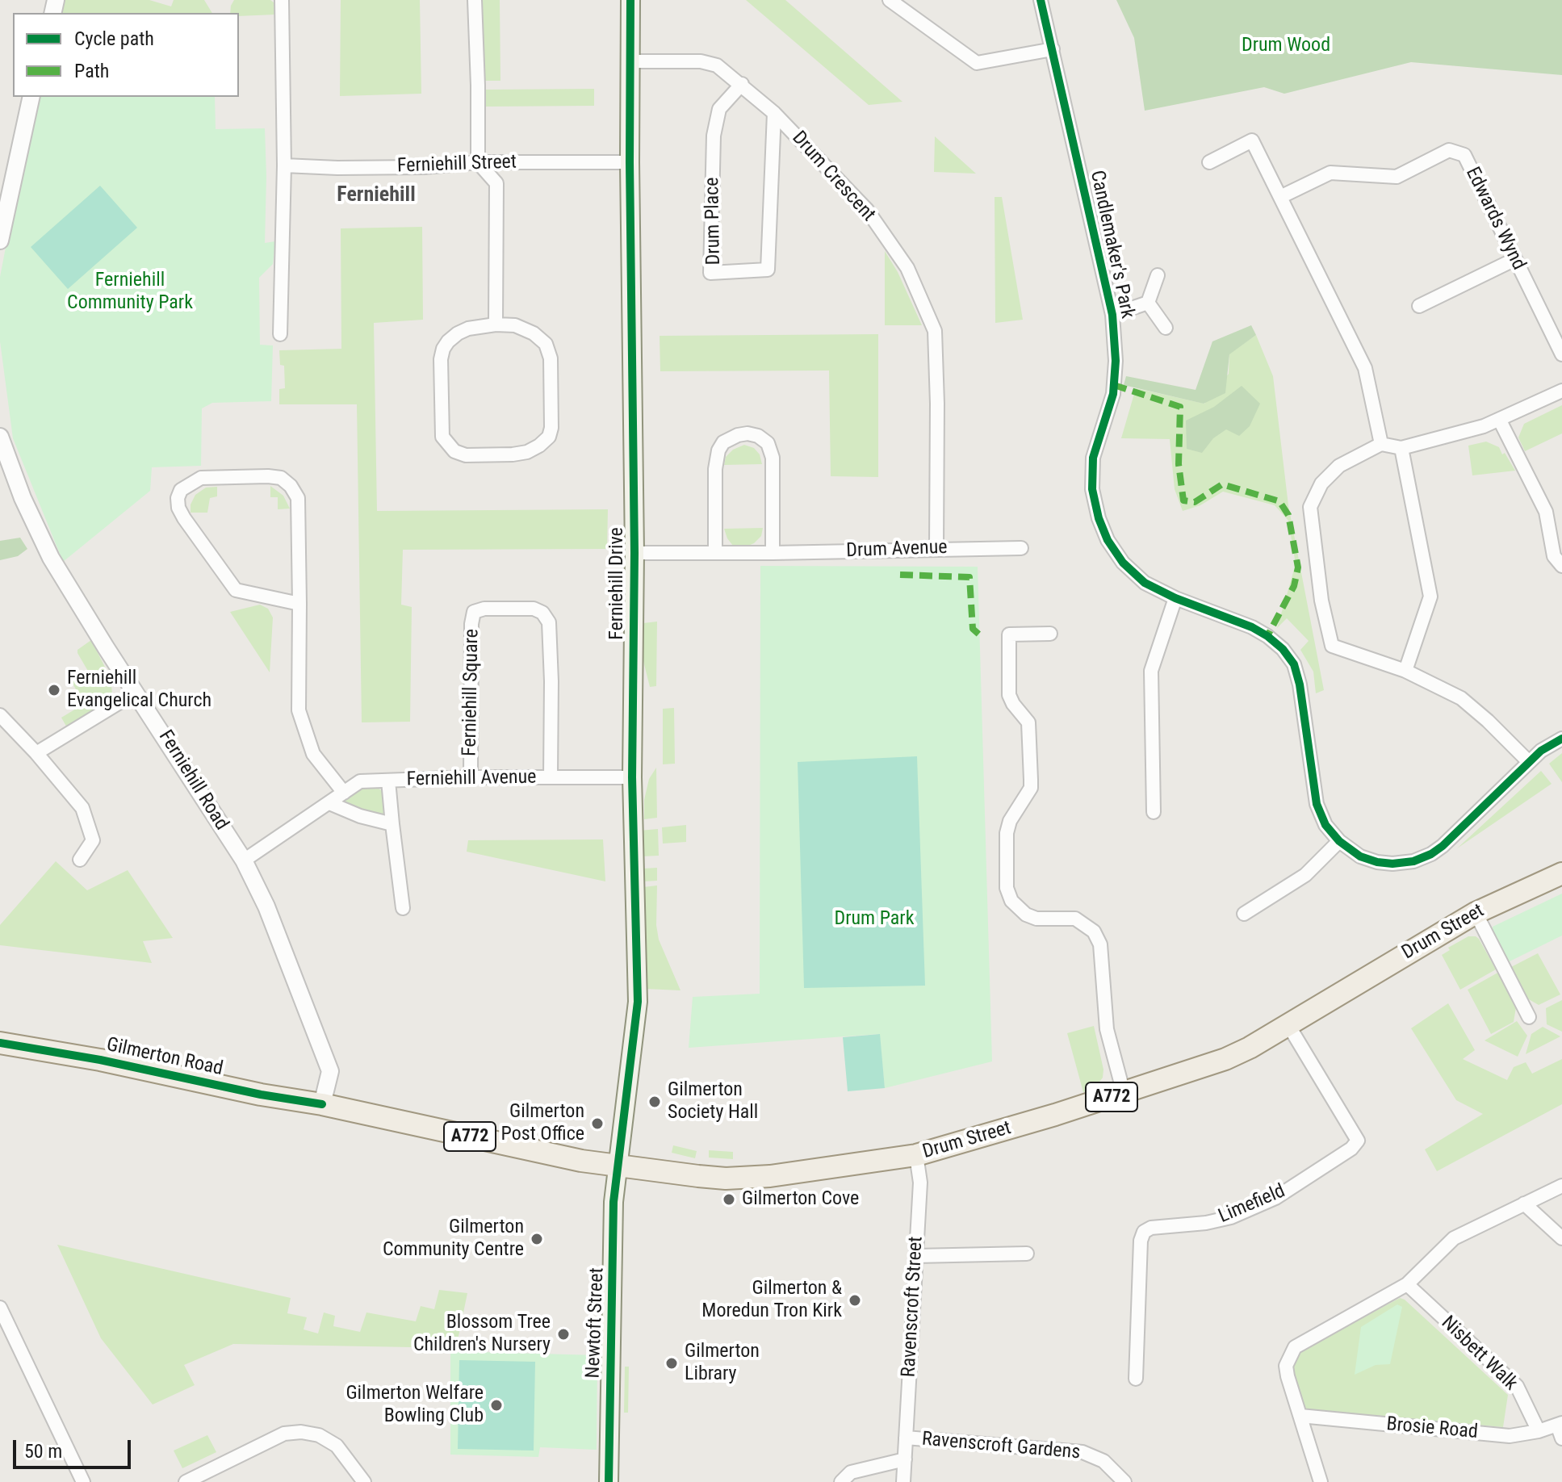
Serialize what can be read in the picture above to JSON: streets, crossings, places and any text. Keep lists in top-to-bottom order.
{
  "streets": {
    "main road": [
      "Ferniehill Drive",
      "Drum Street",
      "Gilmerton Road",
      "A772",
      "Newtoft Street"
    ],
    "street": [
      "Ferniehill Street",
      "Drum Crescent",
      "Edwards Wynd",
      "Drum Place",
      "Candlemaker's Park",
      "Drum Avenue",
      "Ferniehill Square",
      "Ferniehill Avenue",
      "Ferniehill Road",
      "Limefield",
      "Ravenscroft Street",
      "Nisbett Walk",
      "Brosie Road",
      "Ravenscroft Gardens"
    ]
  },
  "crossings": [
    ["Ferniehill Street", "Ferniehill Drive"],
    ["Drum Crescent", "Drum Place"],
    ["Drum Crescent", "Drum Avenue"],
    ["Drum Crescent", "Ferniehill Drive"],
    ["Drum Avenue", "Ferniehill Drive"],
    ["Ferniehill Drive", "Ferniehill Avenue"],
    ["Ferniehill Drive", "Drum Street"],
    ["Ferniehill Drive", "Newtoft Street"],
    ["Ferniehill Square", "Ferniehill Avenue"],
    ["Ferniehill Avenue", "Ferniehill Road"],
    ["Ferniehill Road", "Drum Street"],
    ["Ferniehill Road", "Gilmerton Road"],
    ["Drum Street", "Gilmerton Road"],
    ["Drum Street", "Limefield"],
    ["Drum Street", "Ravenscroft Street"],
    ["Drum Street", "Newtoft Street"],
    ["Ravenscroft Street", "Ravenscroft Gardens"],
    ["Nisbett Walk", "Brosie Road"]
  ],
  "districts": ["Ferniehill"],
  "parks": ["Drum Wood", "Ferniehill Community Park", "Drum Park"],
  "places": [
    "Ferniehill Evangelical Church",
    "Gilmerton Society Hall",
    "Gilmerton Post Office",
    "Gilmerton Cove",
    "Gilmerton Community Centre",
    "Gilmerton & Moredun Tron Kirk",
    "Blossom Tree Children's Nursery",
    "Gilmerton Library",
    "Gilmerton Welfare Bowling Club"
  ],
  "legend": ["Cycle path", "Path"],
  "scale_bar": "50 m"
}
